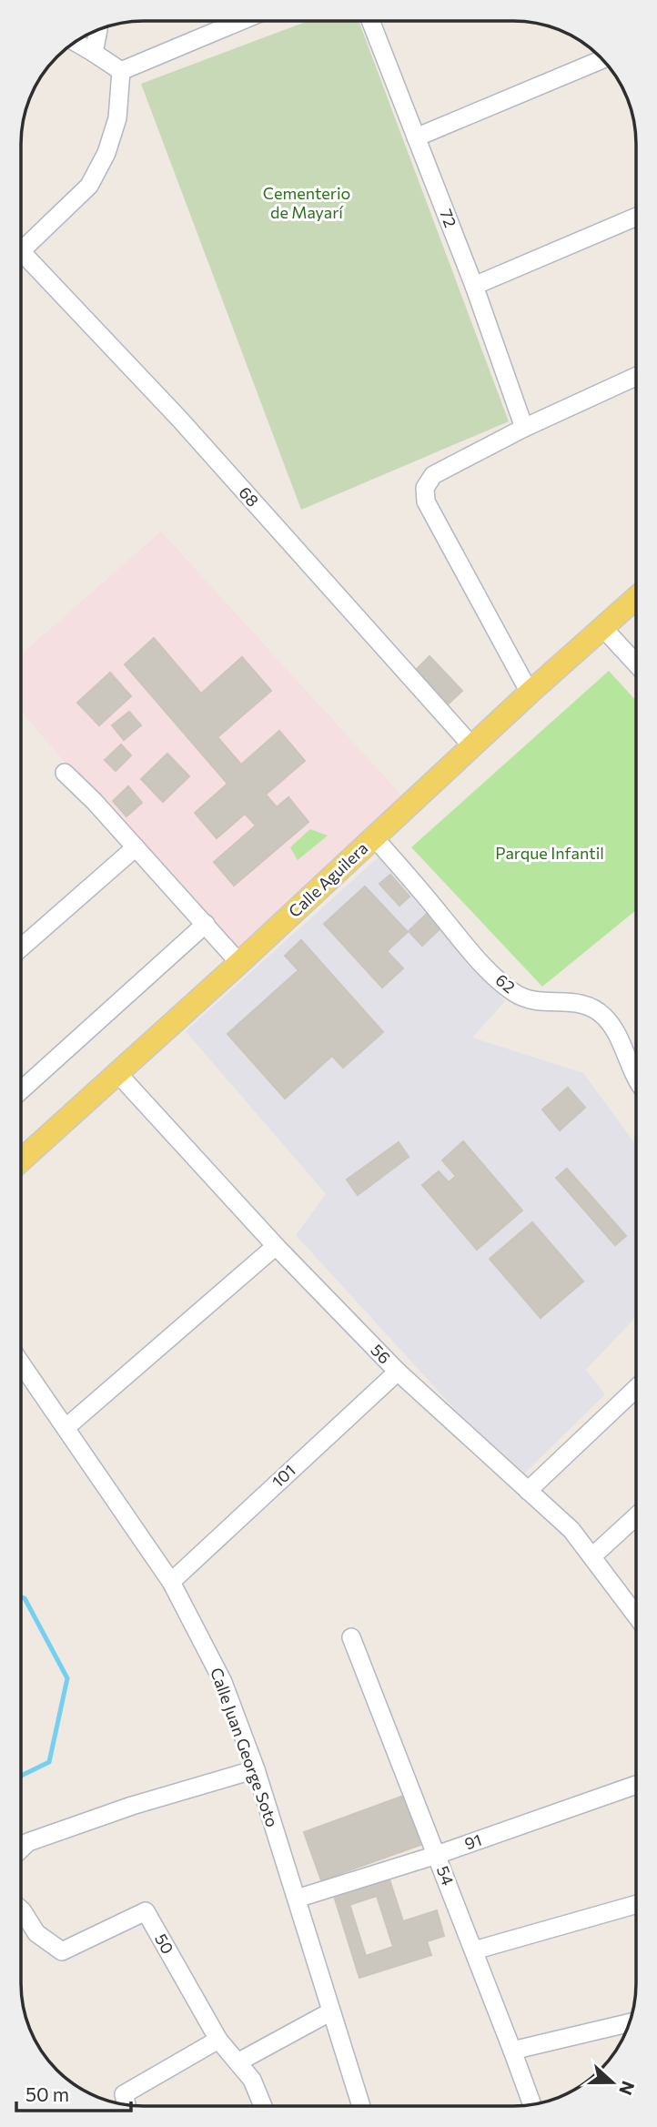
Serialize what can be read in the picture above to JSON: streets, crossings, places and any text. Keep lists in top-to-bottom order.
{
  "streets": {
    "main road": ["Calle Aguilera"],
    "street": [
      "72",
      "68",
      "62",
      "56",
      "101",
      "Calle Juan George Soto",
      "91",
      "54",
      "50"
    ]
  },
  "crossings": [
    ["68", "Calle Aguilera"],
    ["Calle Aguilera", "62"],
    ["Calle Aguilera", "56"],
    ["56", "101"],
    ["101", "Calle Juan George Soto"],
    ["Calle Juan George Soto", "91"],
    ["91", "54"]
  ],
  "parks": ["Cementerio de Mayarí", "Parque Infantil"],
  "scale_bar": "50 m",
  "north": "right"
}
